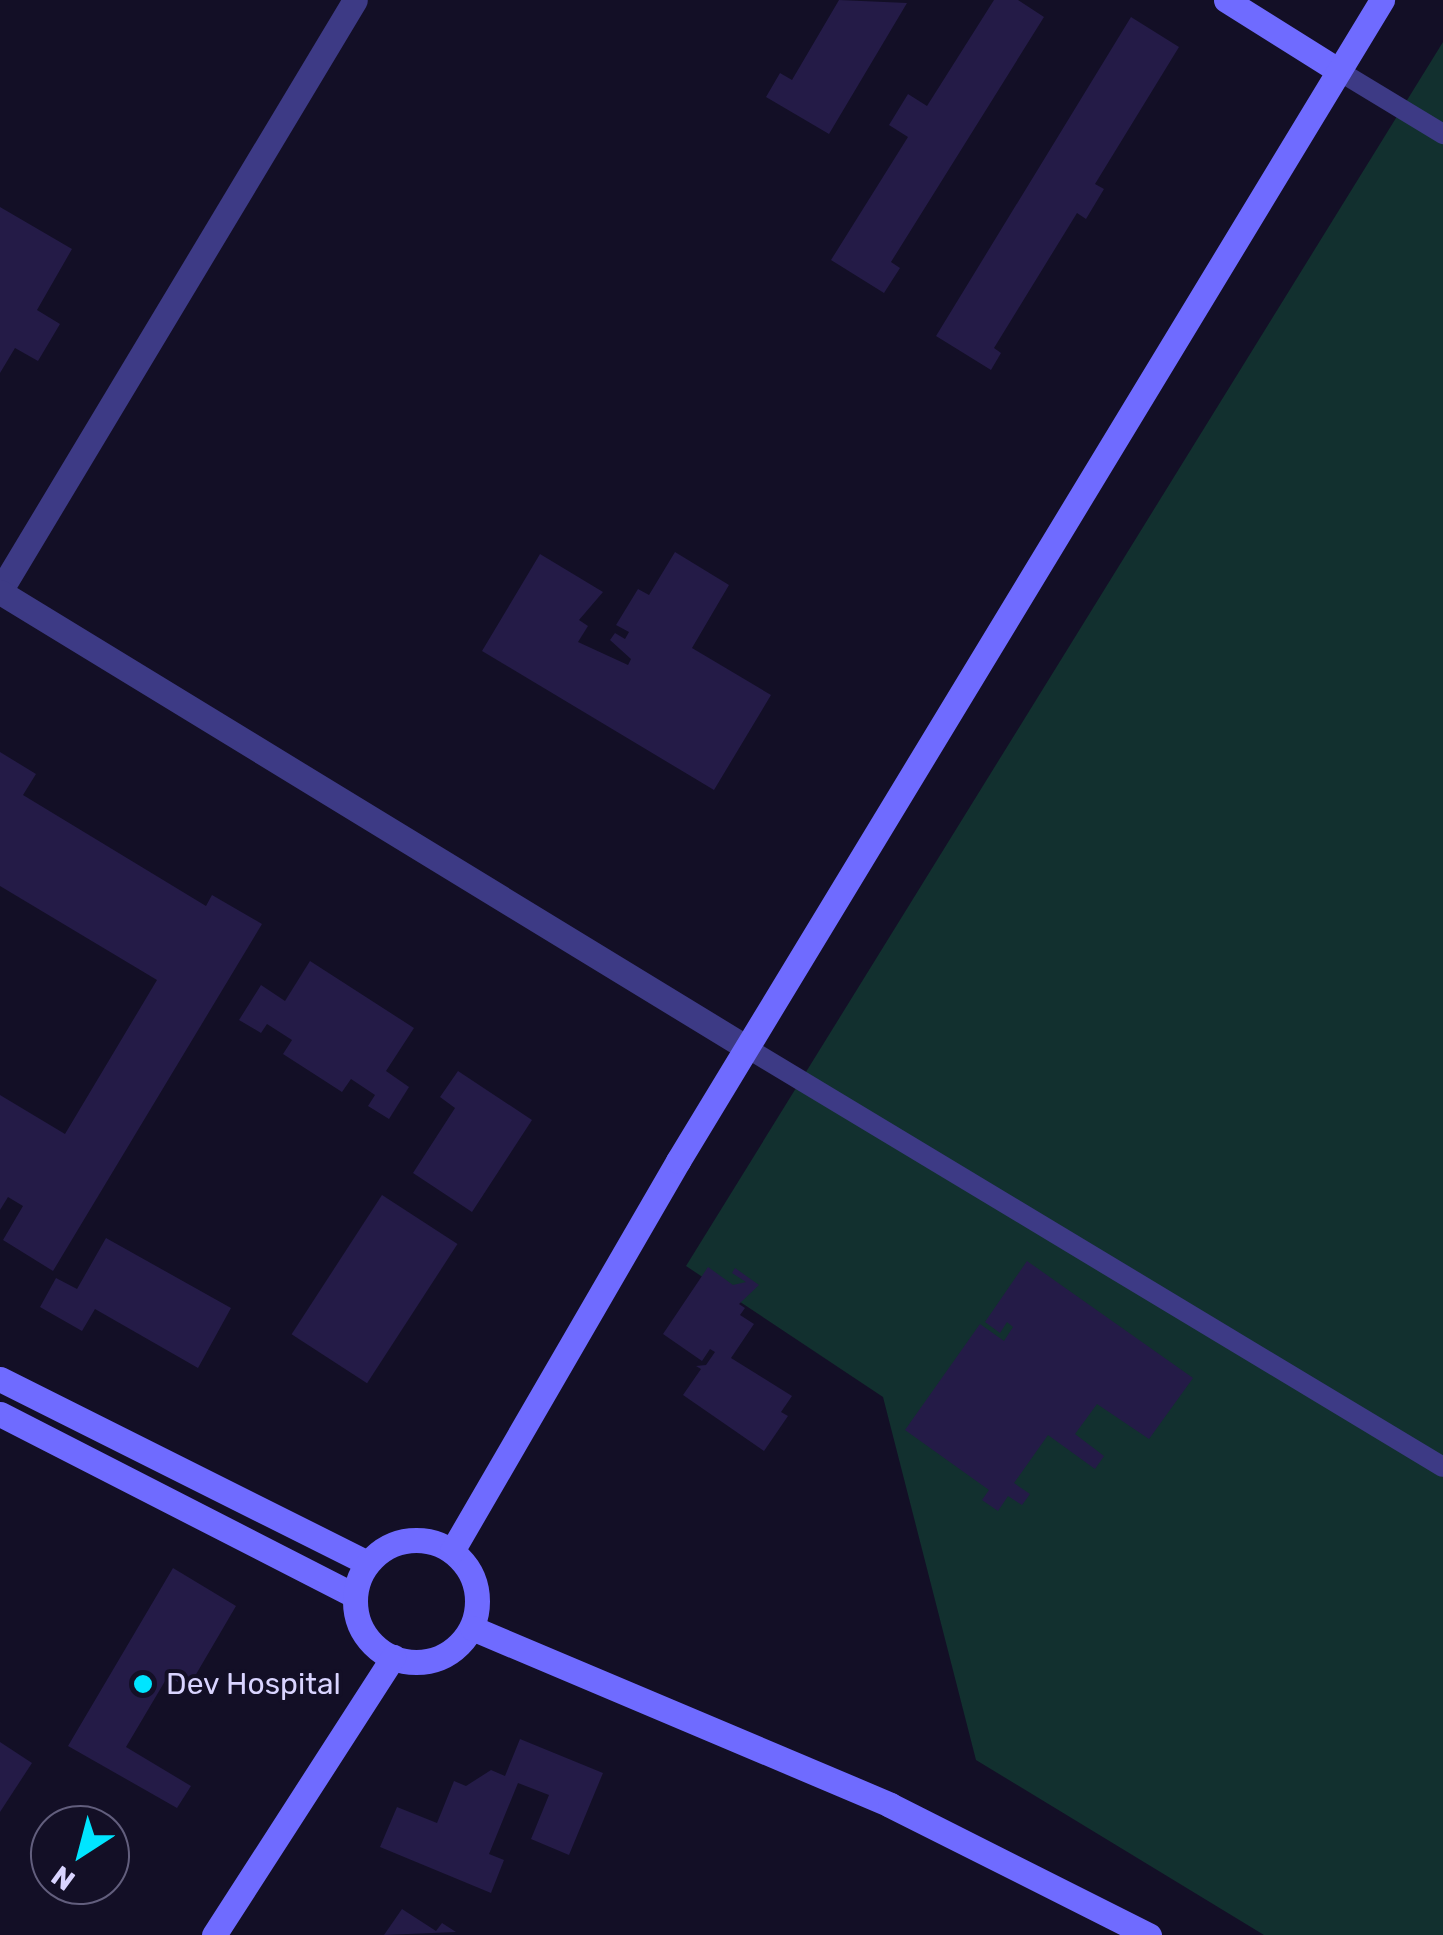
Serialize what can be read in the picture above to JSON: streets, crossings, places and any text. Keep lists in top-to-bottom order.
{
  "places": ["Dev Hospital"],
  "north": "bottom left"
}
